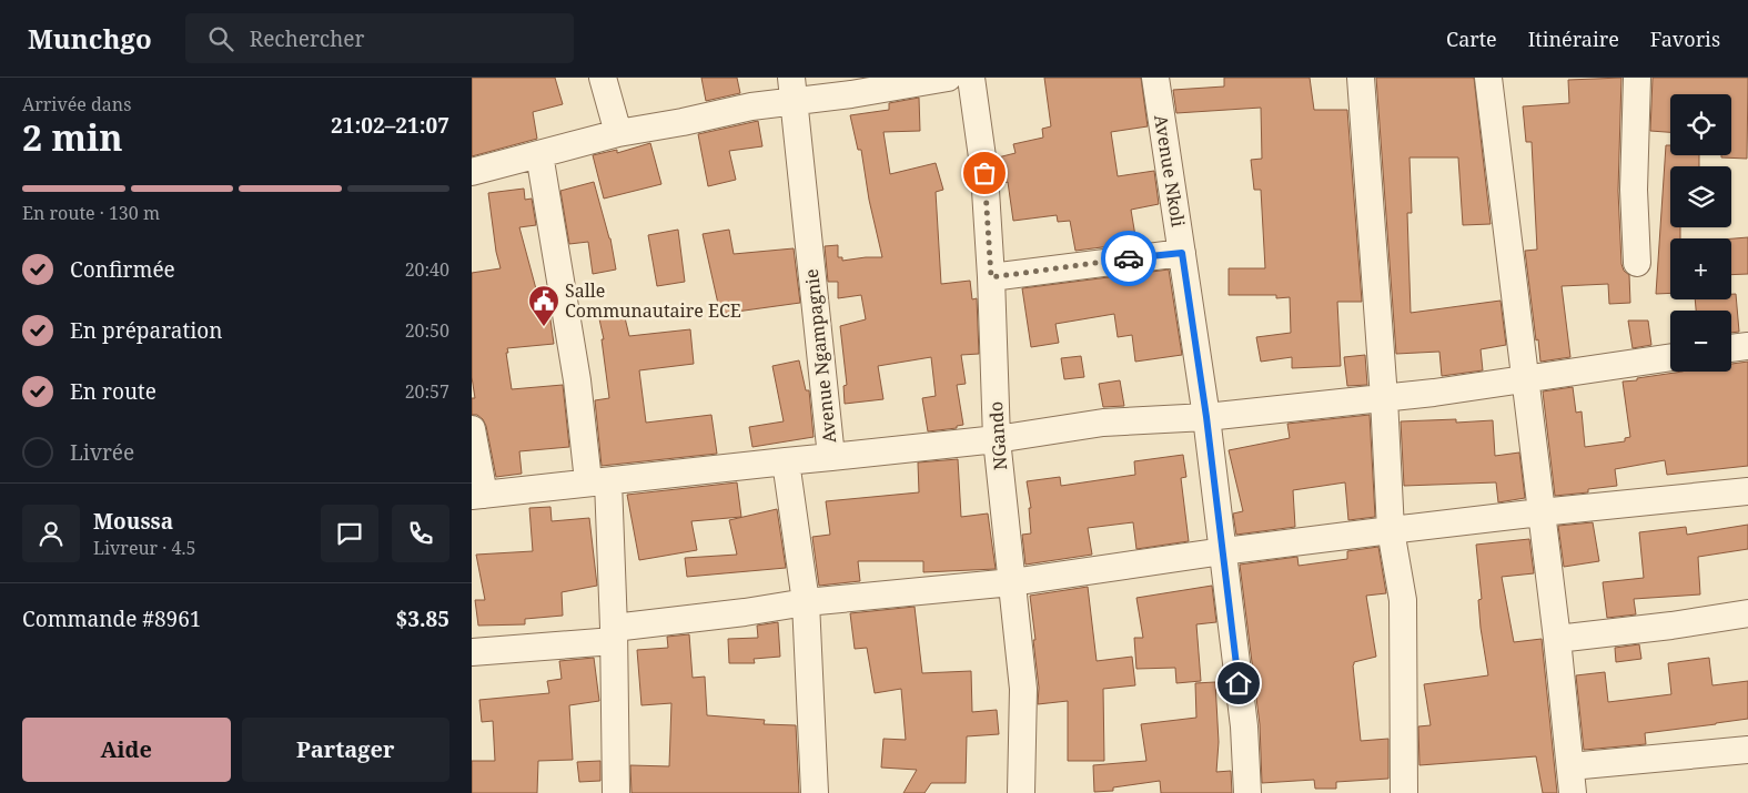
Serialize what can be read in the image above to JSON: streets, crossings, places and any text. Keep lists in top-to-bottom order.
{
  "streets": {
    "street": ["Avenue Nkoli", "Avenue Ngampagnie", "NGando"]
  },
  "places": {
    "public building": ["Salle Communautaire ECE"]
  },
  "page": {
    "header": "Munchgo",
    "search": "Rechercher",
    "nav": ["Carte", "Itinéraire", "Favoris"],
    "heading": ["2 min", "Arrivée dans", "21:02–21:07"],
    "panel": [
      "Moussa",
      "Livreur · 4.5",
      "Commande #8961",
      "$3.85"
    ],
    "map_buttons": ["+", "−"],
    "bar": "En route · 130 m",
    "list": [
      ["Confirmée", "20:40"],
      ["En préparation", "20:50"],
      ["En route", "20:57"],
      "Livrée"
    ],
    "buttons": ["Aide", "Partager"]
  }
}
